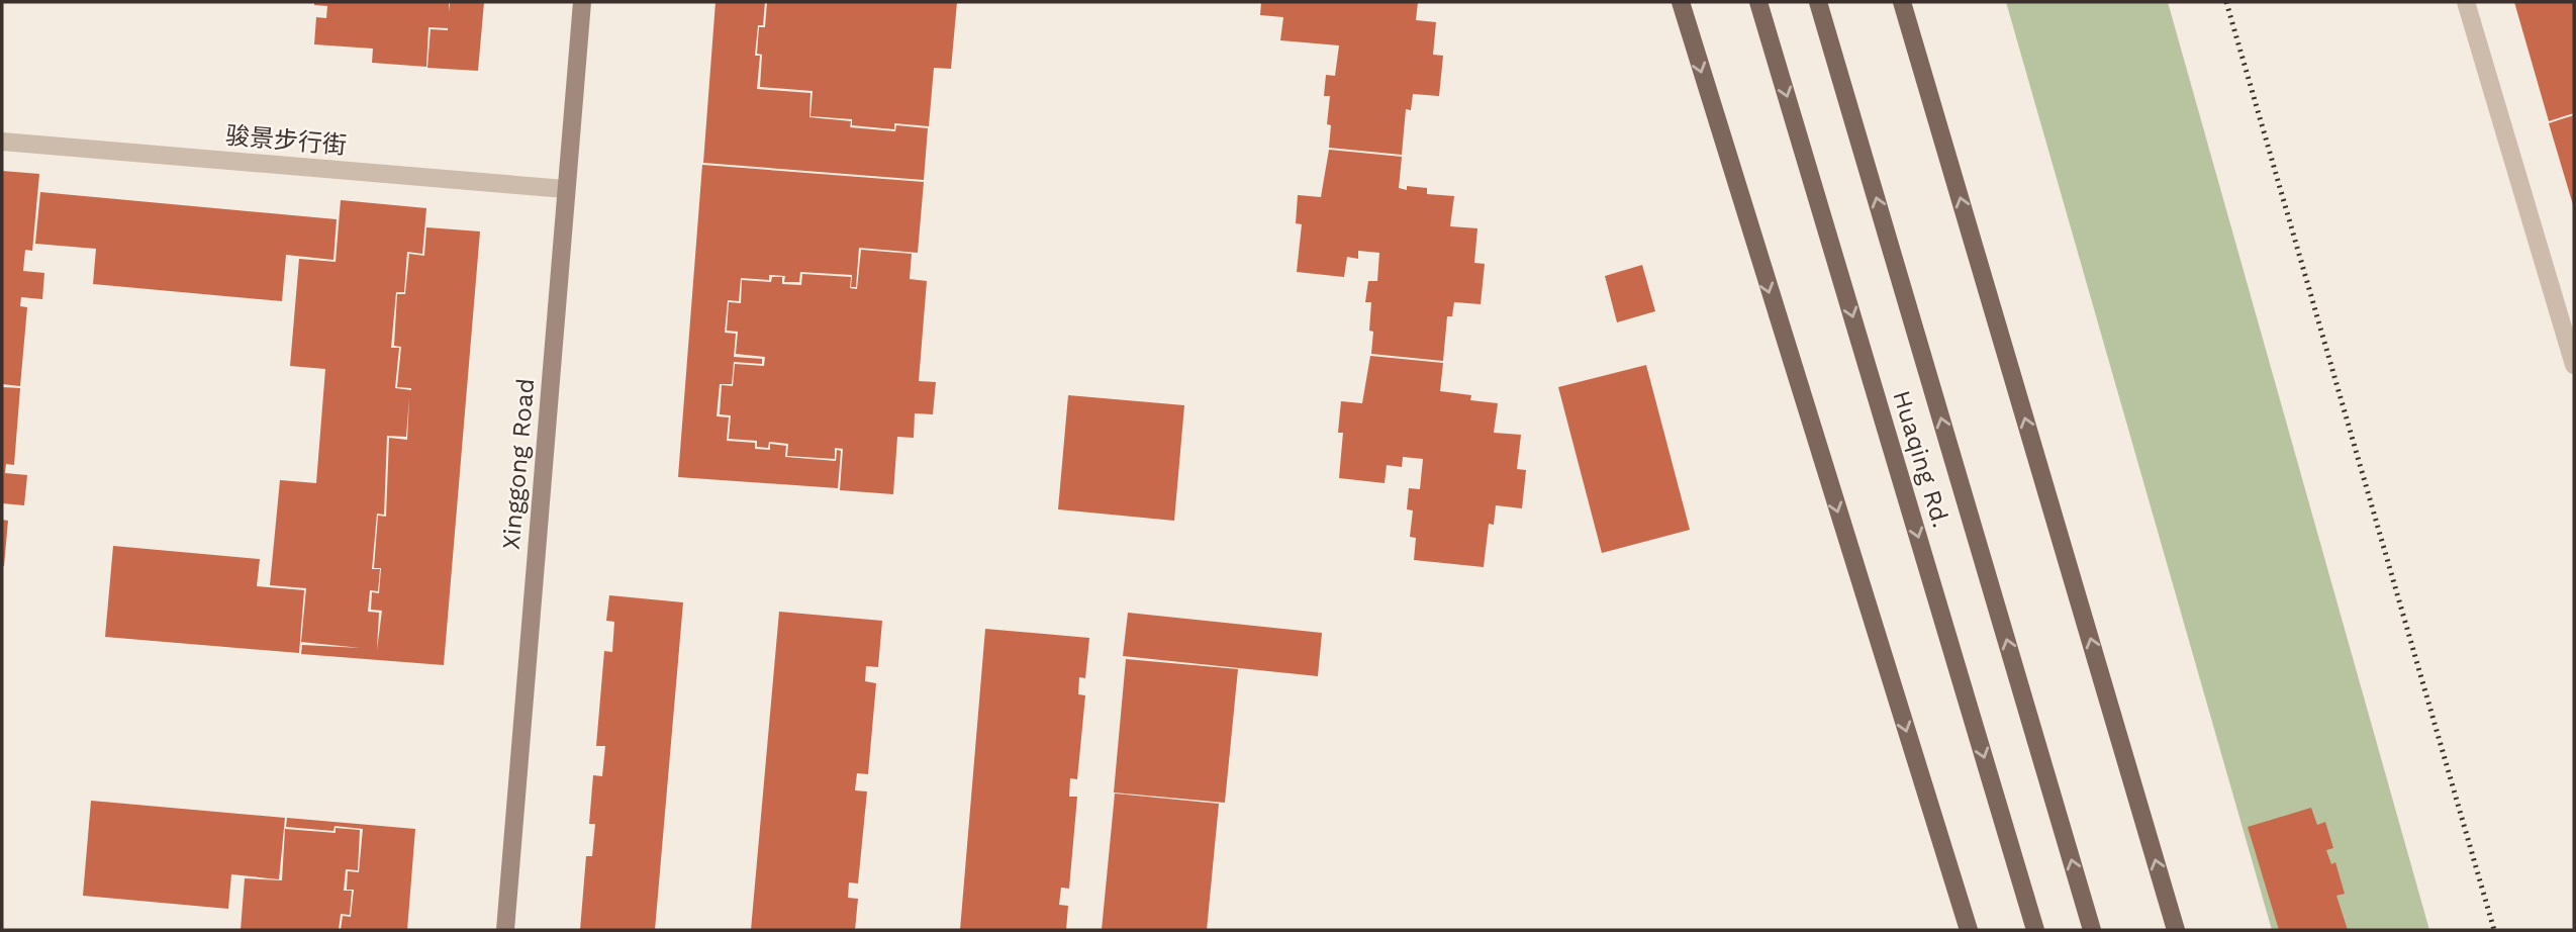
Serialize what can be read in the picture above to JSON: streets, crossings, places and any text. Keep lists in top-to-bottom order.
{
  "streets": {
    "main road": ["Huaqing Rd."],
    "street": ["骏景步行街", "Xinggong Road"]
  },
  "crossings": [
    ["骏景步行街", "Xinggong Road"]
  ]
}
